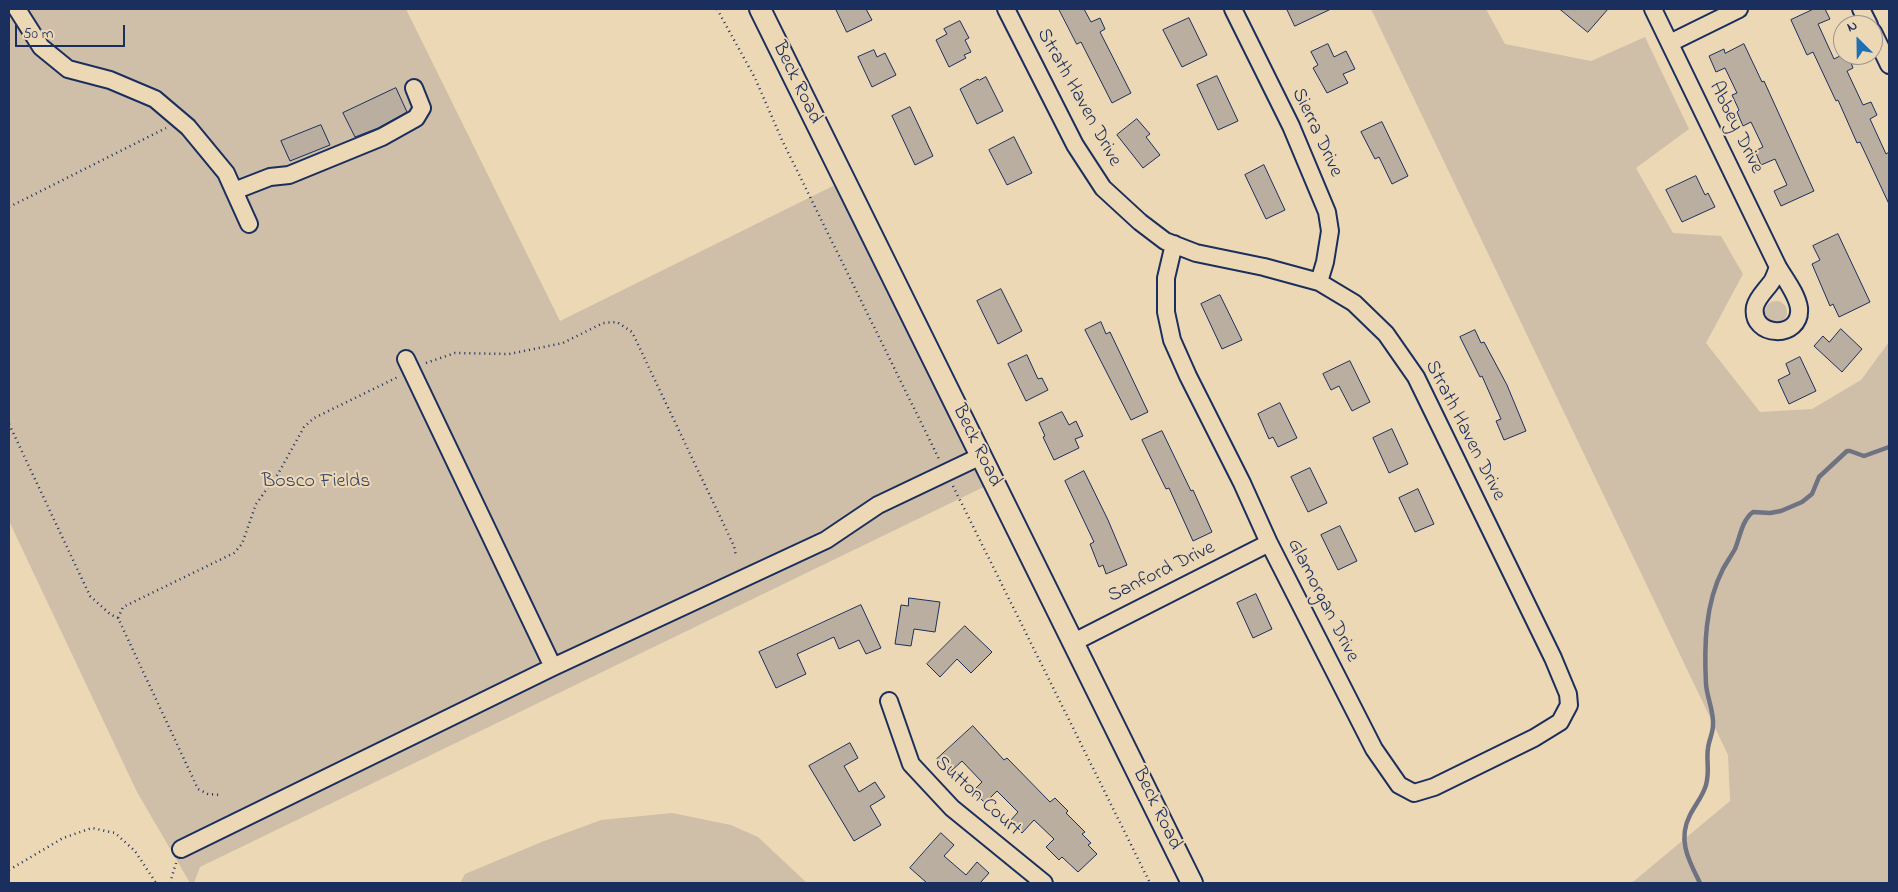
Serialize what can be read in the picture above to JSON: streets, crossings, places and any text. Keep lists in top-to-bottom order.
{
  "streets": {
    "main road": ["Beck Road"],
    "street": [
      "Strath Haven Drive",
      "Abbey Drive",
      "Sierra Drive",
      "Sanford Drive",
      "Glamorgan Drive",
      "Sutton Court"
    ]
  },
  "crossings": [
    ["Beck Road", "Sanford Drive"],
    ["Strath Haven Drive", "Sierra Drive"],
    ["Strath Haven Drive", "Glamorgan Drive"],
    ["Sanford Drive", "Glamorgan Drive"]
  ],
  "parks": ["Bosco Fields"],
  "scale_bar": "50 m",
  "north": "top left"
}
